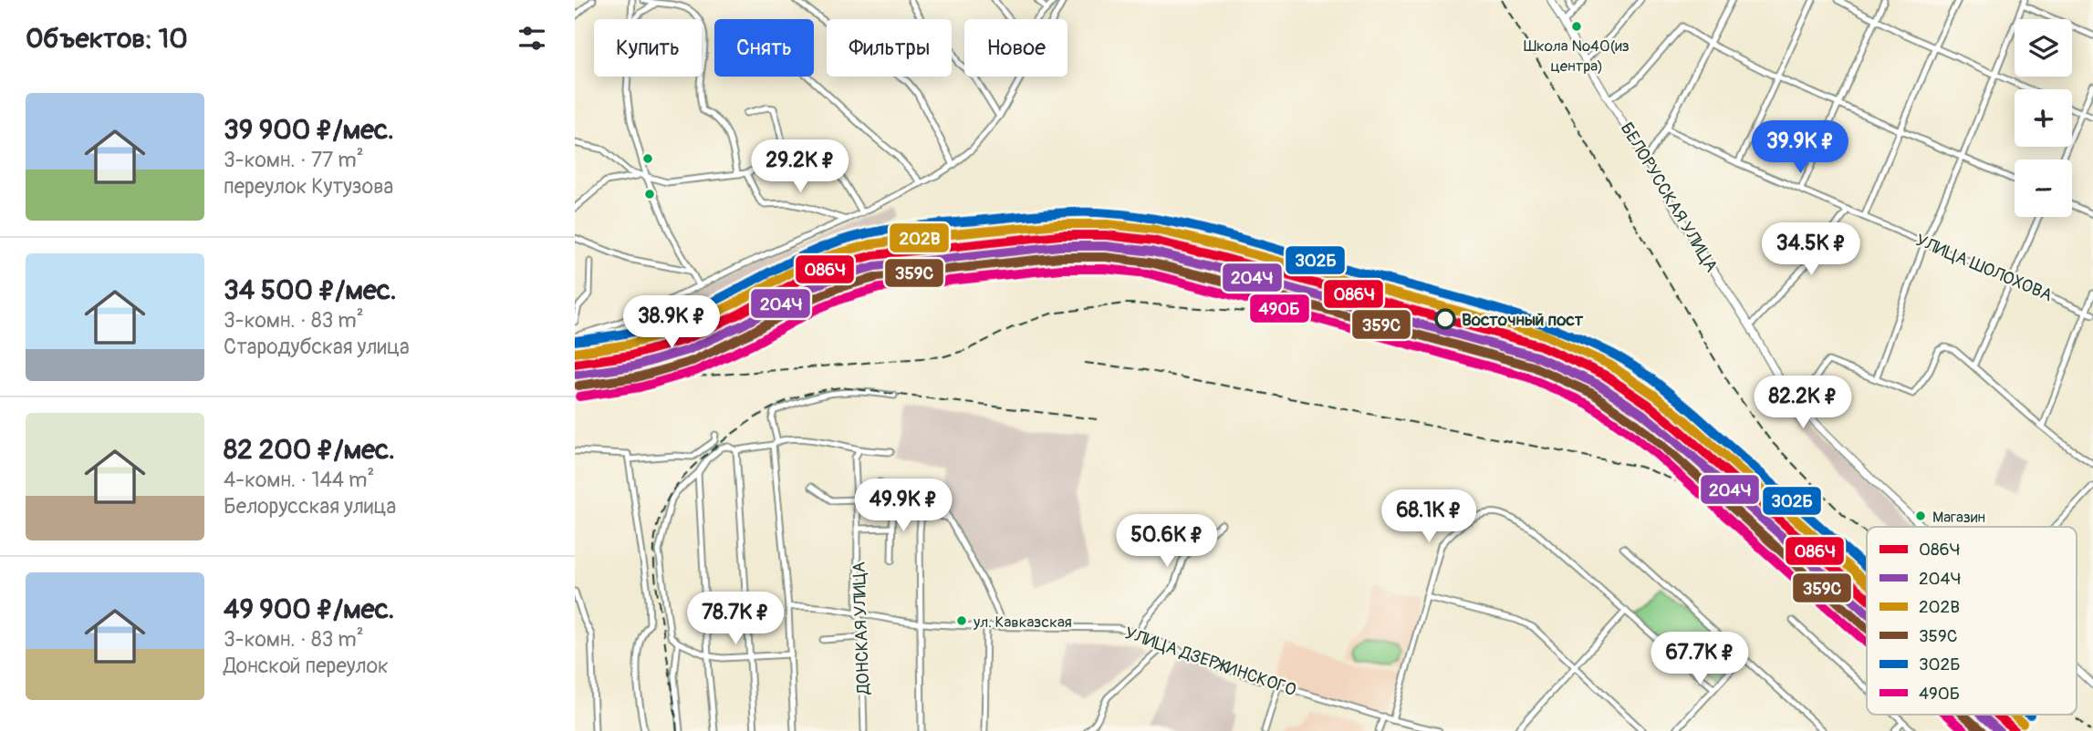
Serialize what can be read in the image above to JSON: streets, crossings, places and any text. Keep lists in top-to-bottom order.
{
  "streets": {
    "main road": ["БЕЛОРУССКАЯ УЛИЦА"],
    "street": ["УЛИЦА ШОЛОХОВА", "ДОНСКАЯ УЛИЦА", "УЛИЦА ДЗЕРЖИНСКОГО"]
  },
  "crossings": [
    ["ДОНСКАЯ УЛИЦА", "УЛИЦА ДЗЕРЖИНСКОГО"]
  ],
  "places": [
    "Школа №40(из центра)",
    "Восточный пост",
    "Магазин",
    "ул. Кавказская"
  ],
  "lines": [
    "transit line 302Б",
    "transit line 202В",
    "transit line 086Ч",
    "transit line 204Ч",
    "transit line 359С",
    "transit line 490Б"
  ],
  "legend": [
    "086Ч",
    "204Ч",
    "202В",
    "359С",
    "302Б",
    "490Б"
  ],
  "page": {
    "heading": "Объектов: 10",
    "map_buttons": ["+", "−"],
    "chip": [
      "Купить",
      "Снять",
      "Фильтры",
      "Новое"
    ],
    "list": [
      {
        "name": "39 900 ₽/мес.",
        "note": "3-комн. · 77 m² · переулок Кутузова"
      },
      {
        "name": "34 500 ₽/мес.",
        "note": "3-комн. · 83 m² · Стародубская улица"
      },
      {
        "name": "82 200 ₽/мес.",
        "note": "4-комн. · 144 m² · Белорусская улица"
      },
      {
        "name": "49 900 ₽/мес.",
        "note": "3-комн. · 83 m² · Донской переулок"
      }
    ],
    "price": [
      "39.9K ₽",
      "29.2K ₽",
      "34.5K ₽",
      "38.9K ₽",
      "82.2K ₽",
      "49.9K ₽",
      "68.1K ₽",
      "50.6K ₽",
      "78.7K ₽",
      "67.7K ₽"
    ]
  }
}
